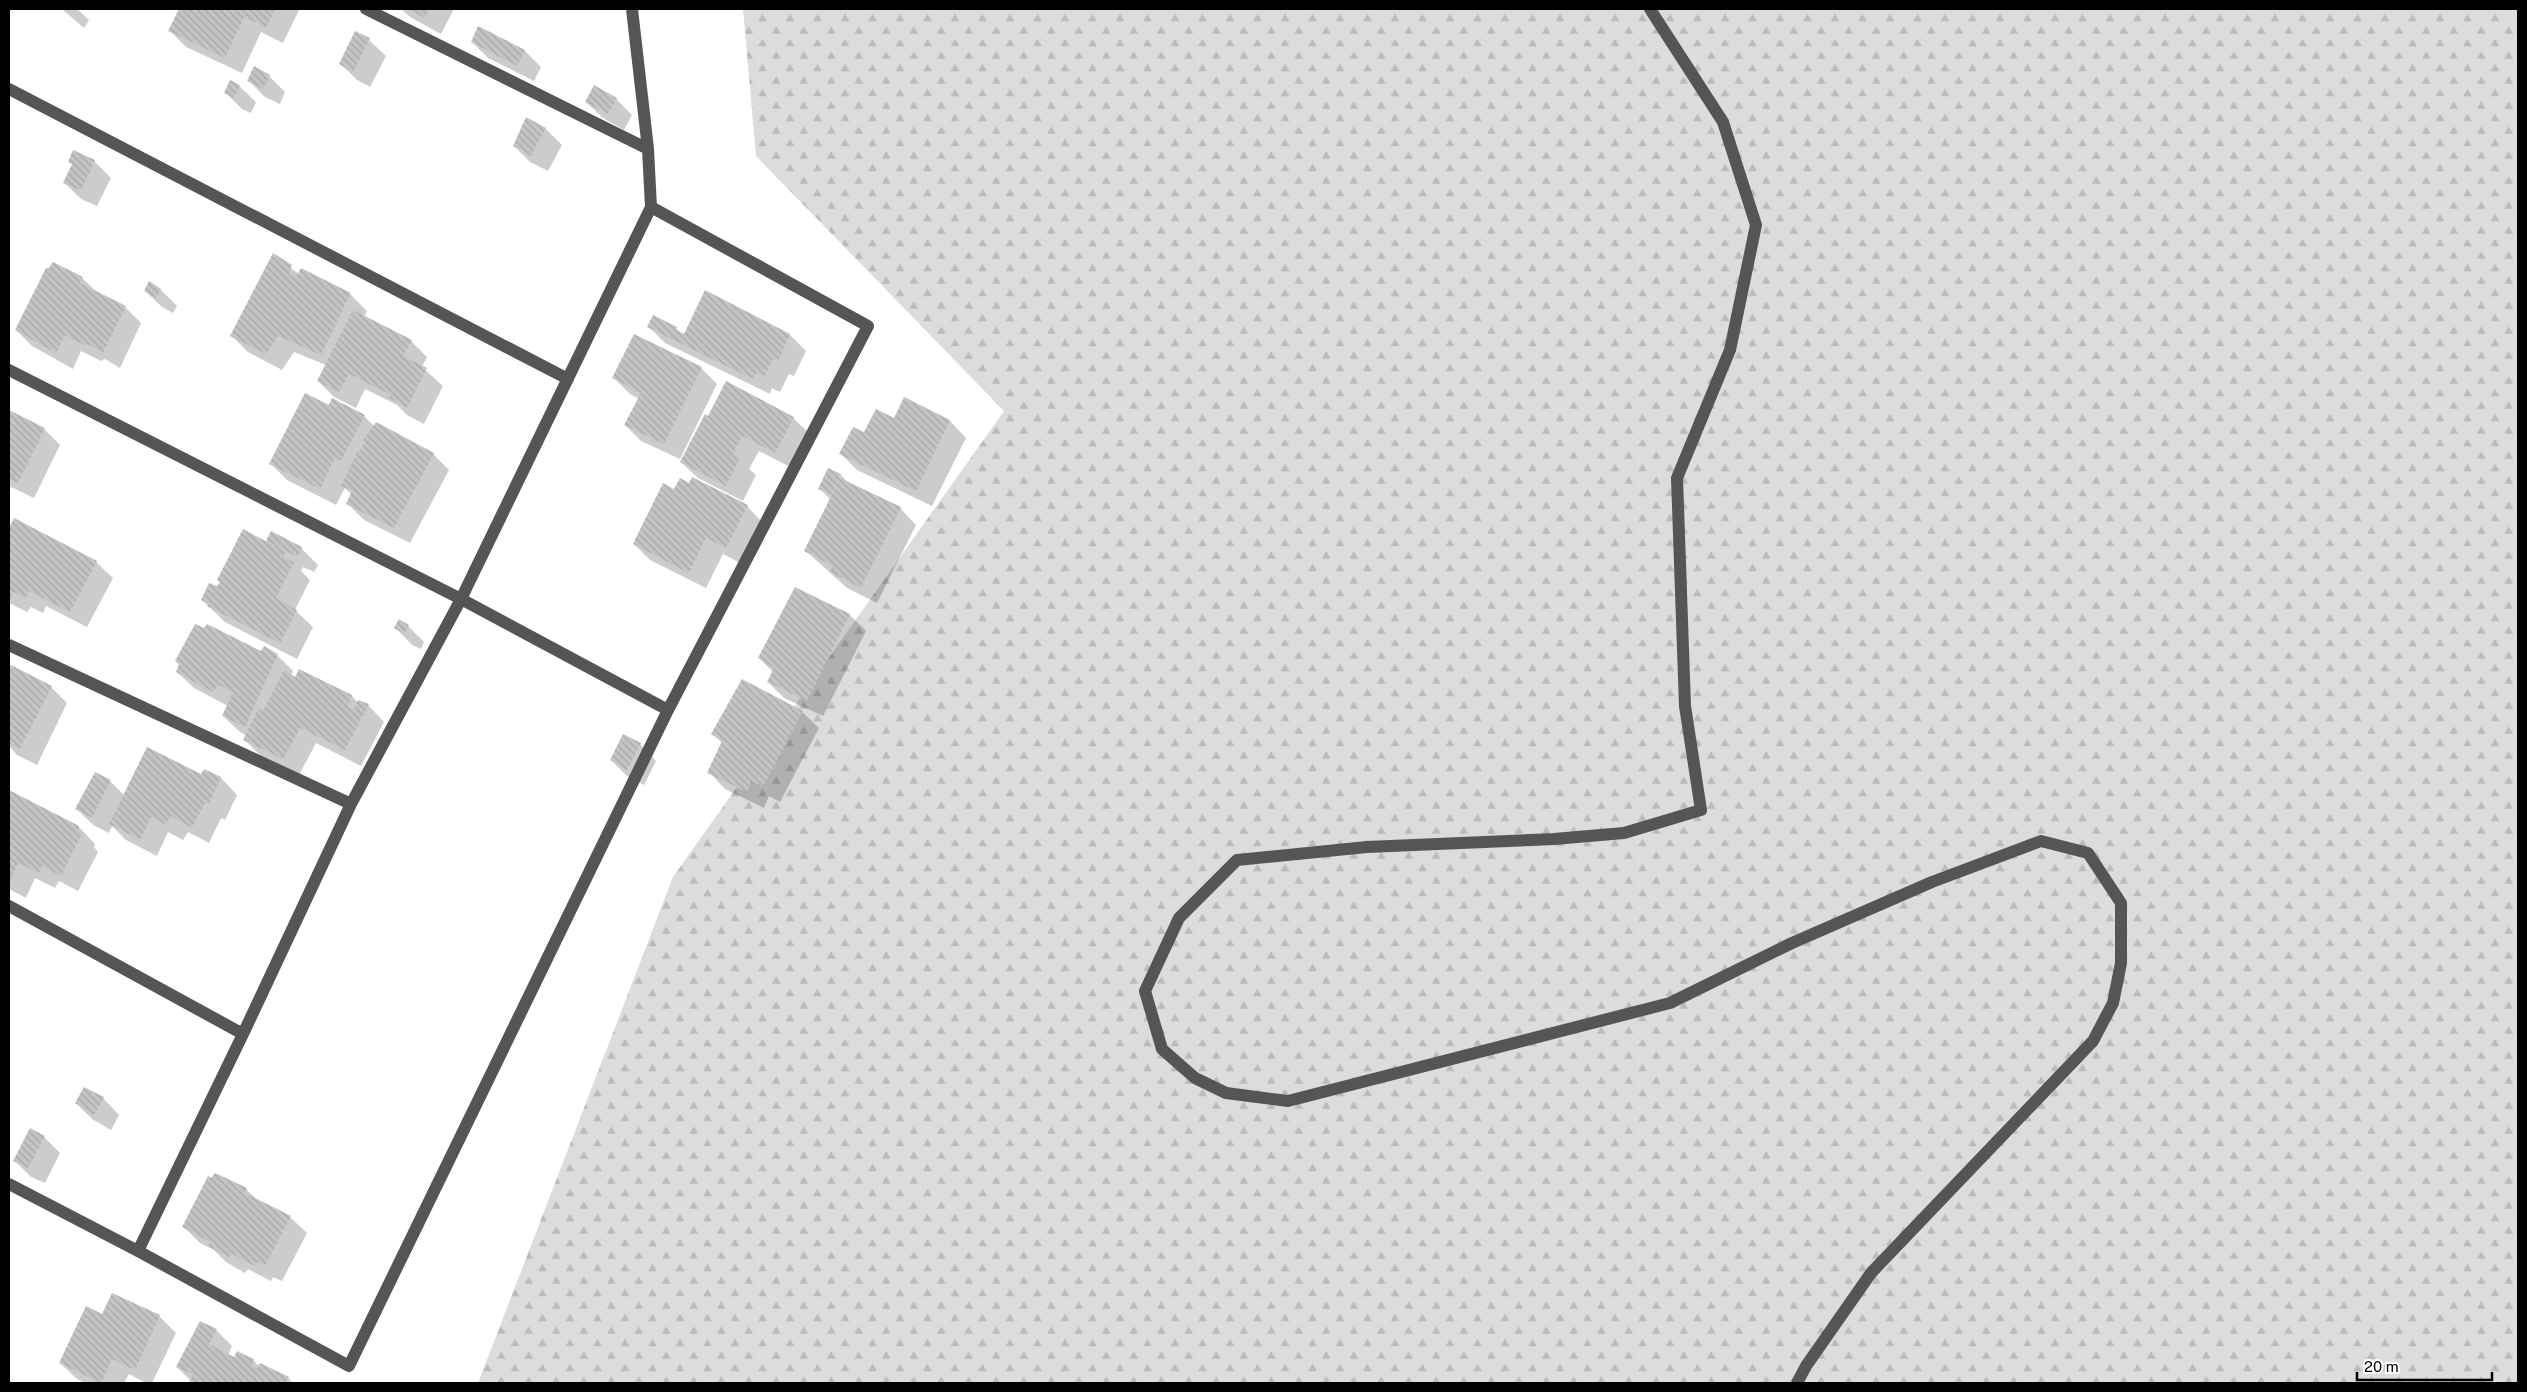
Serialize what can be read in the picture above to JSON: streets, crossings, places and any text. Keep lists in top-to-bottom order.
{
  "scale_bar": "20 m"
}
